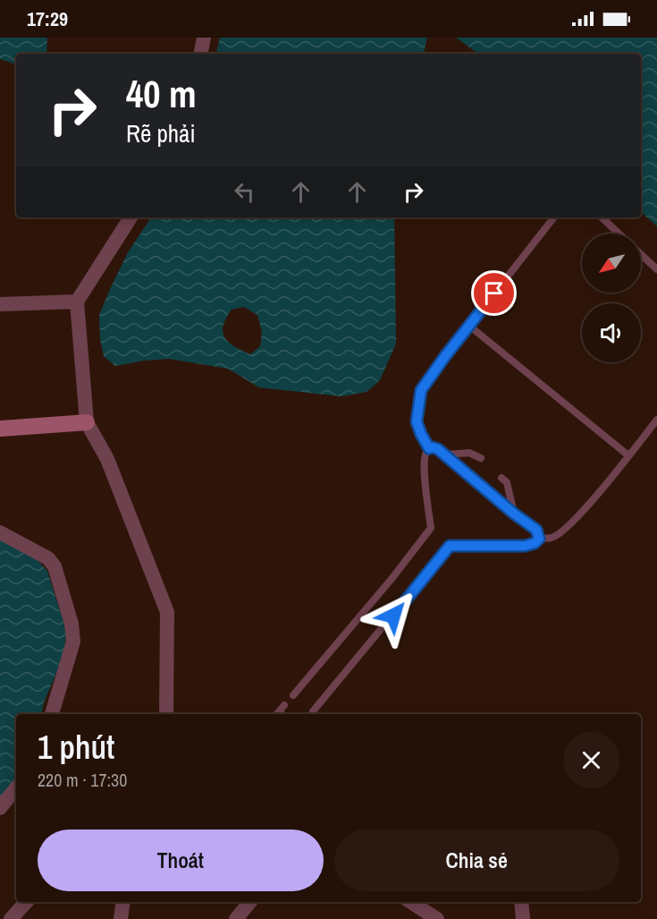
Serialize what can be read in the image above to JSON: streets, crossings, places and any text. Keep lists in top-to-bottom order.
{
  "north": "bottom left",
  "page": {
    "status": "17:29",
    "turn": ["40 m", "Rẽ phải"],
    "heading": ["1 phút", "220 m · 17:30"],
    "buttons": ["Thoát", "Chia sẻ"]
  }
}
